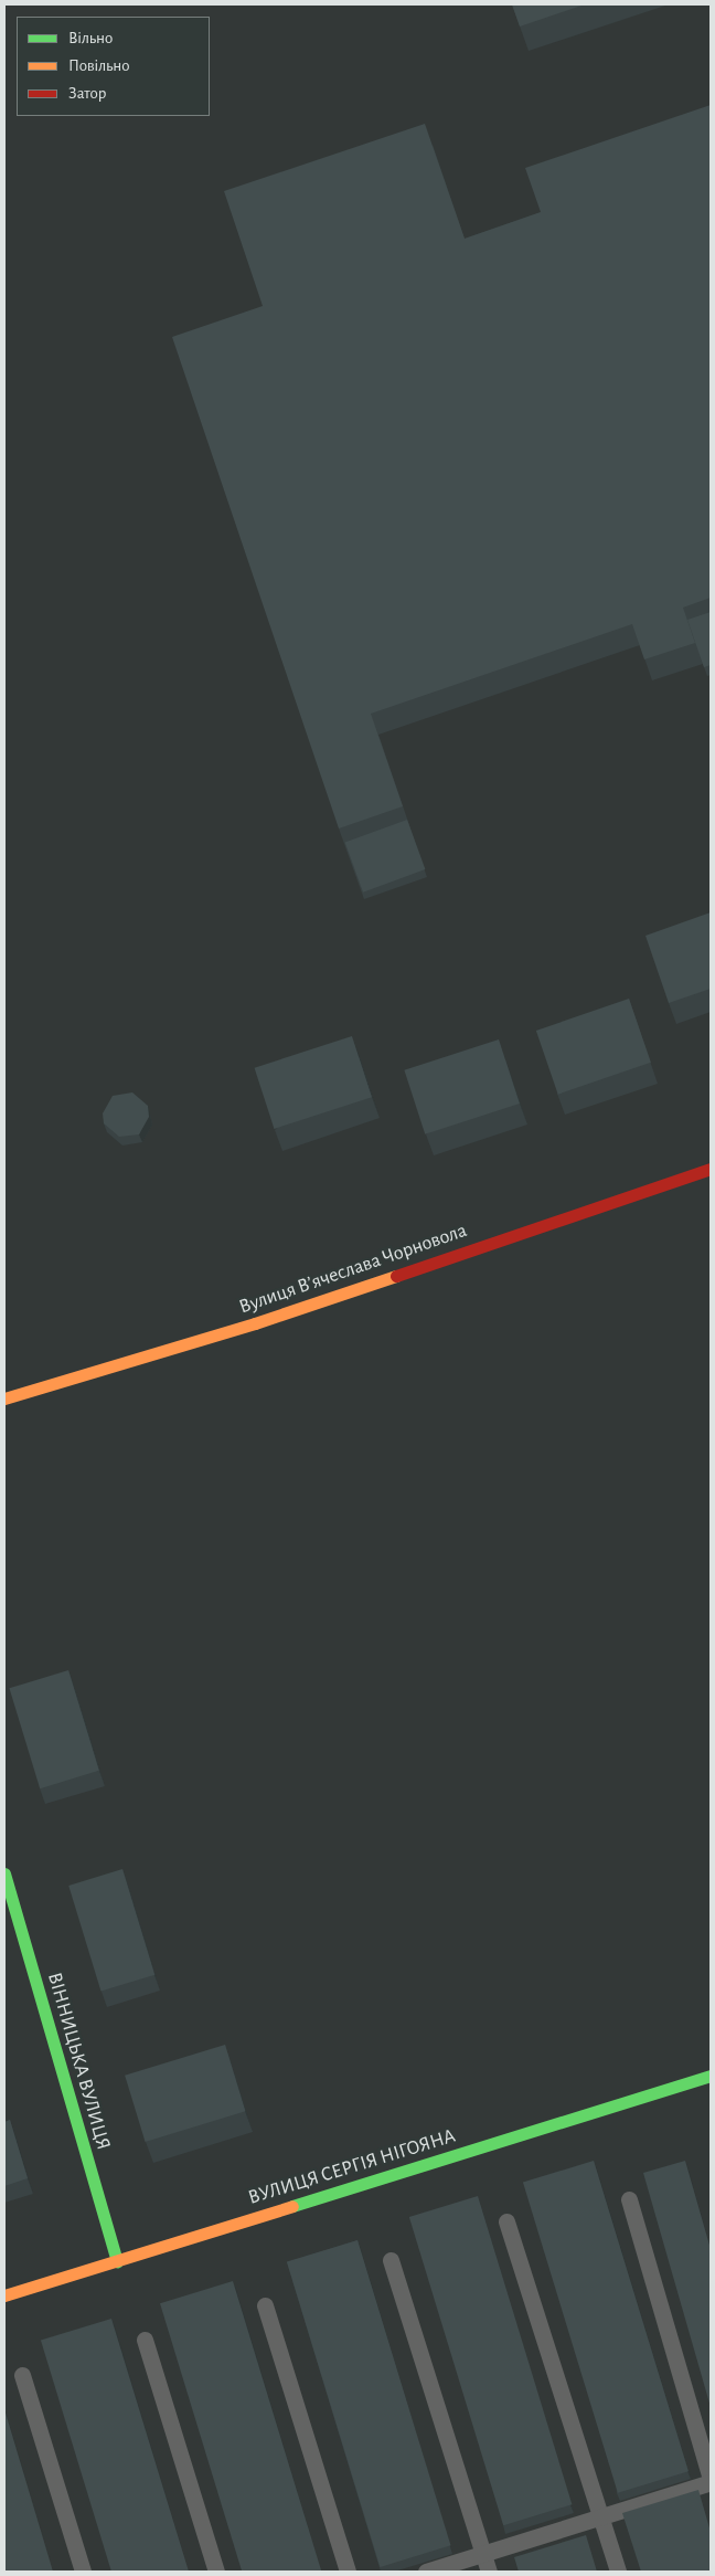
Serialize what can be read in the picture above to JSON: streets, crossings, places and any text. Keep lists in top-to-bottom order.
{
  "streets": {
    "street": ["Вулиця Вʼячеслава Чорновола", "ВІННИЦЬКА ВУЛИЦЯ", "ВУЛИЦЯ СЕРГІЯ НІГОЯНА"]
  },
  "crossings": [
    ["ВІННИЦЬКА ВУЛИЦЯ", "ВУЛИЦЯ СЕРГІЯ НІГОЯНА"]
  ],
  "legend": ["Вільно", "Повільно", "Затор"]
}
